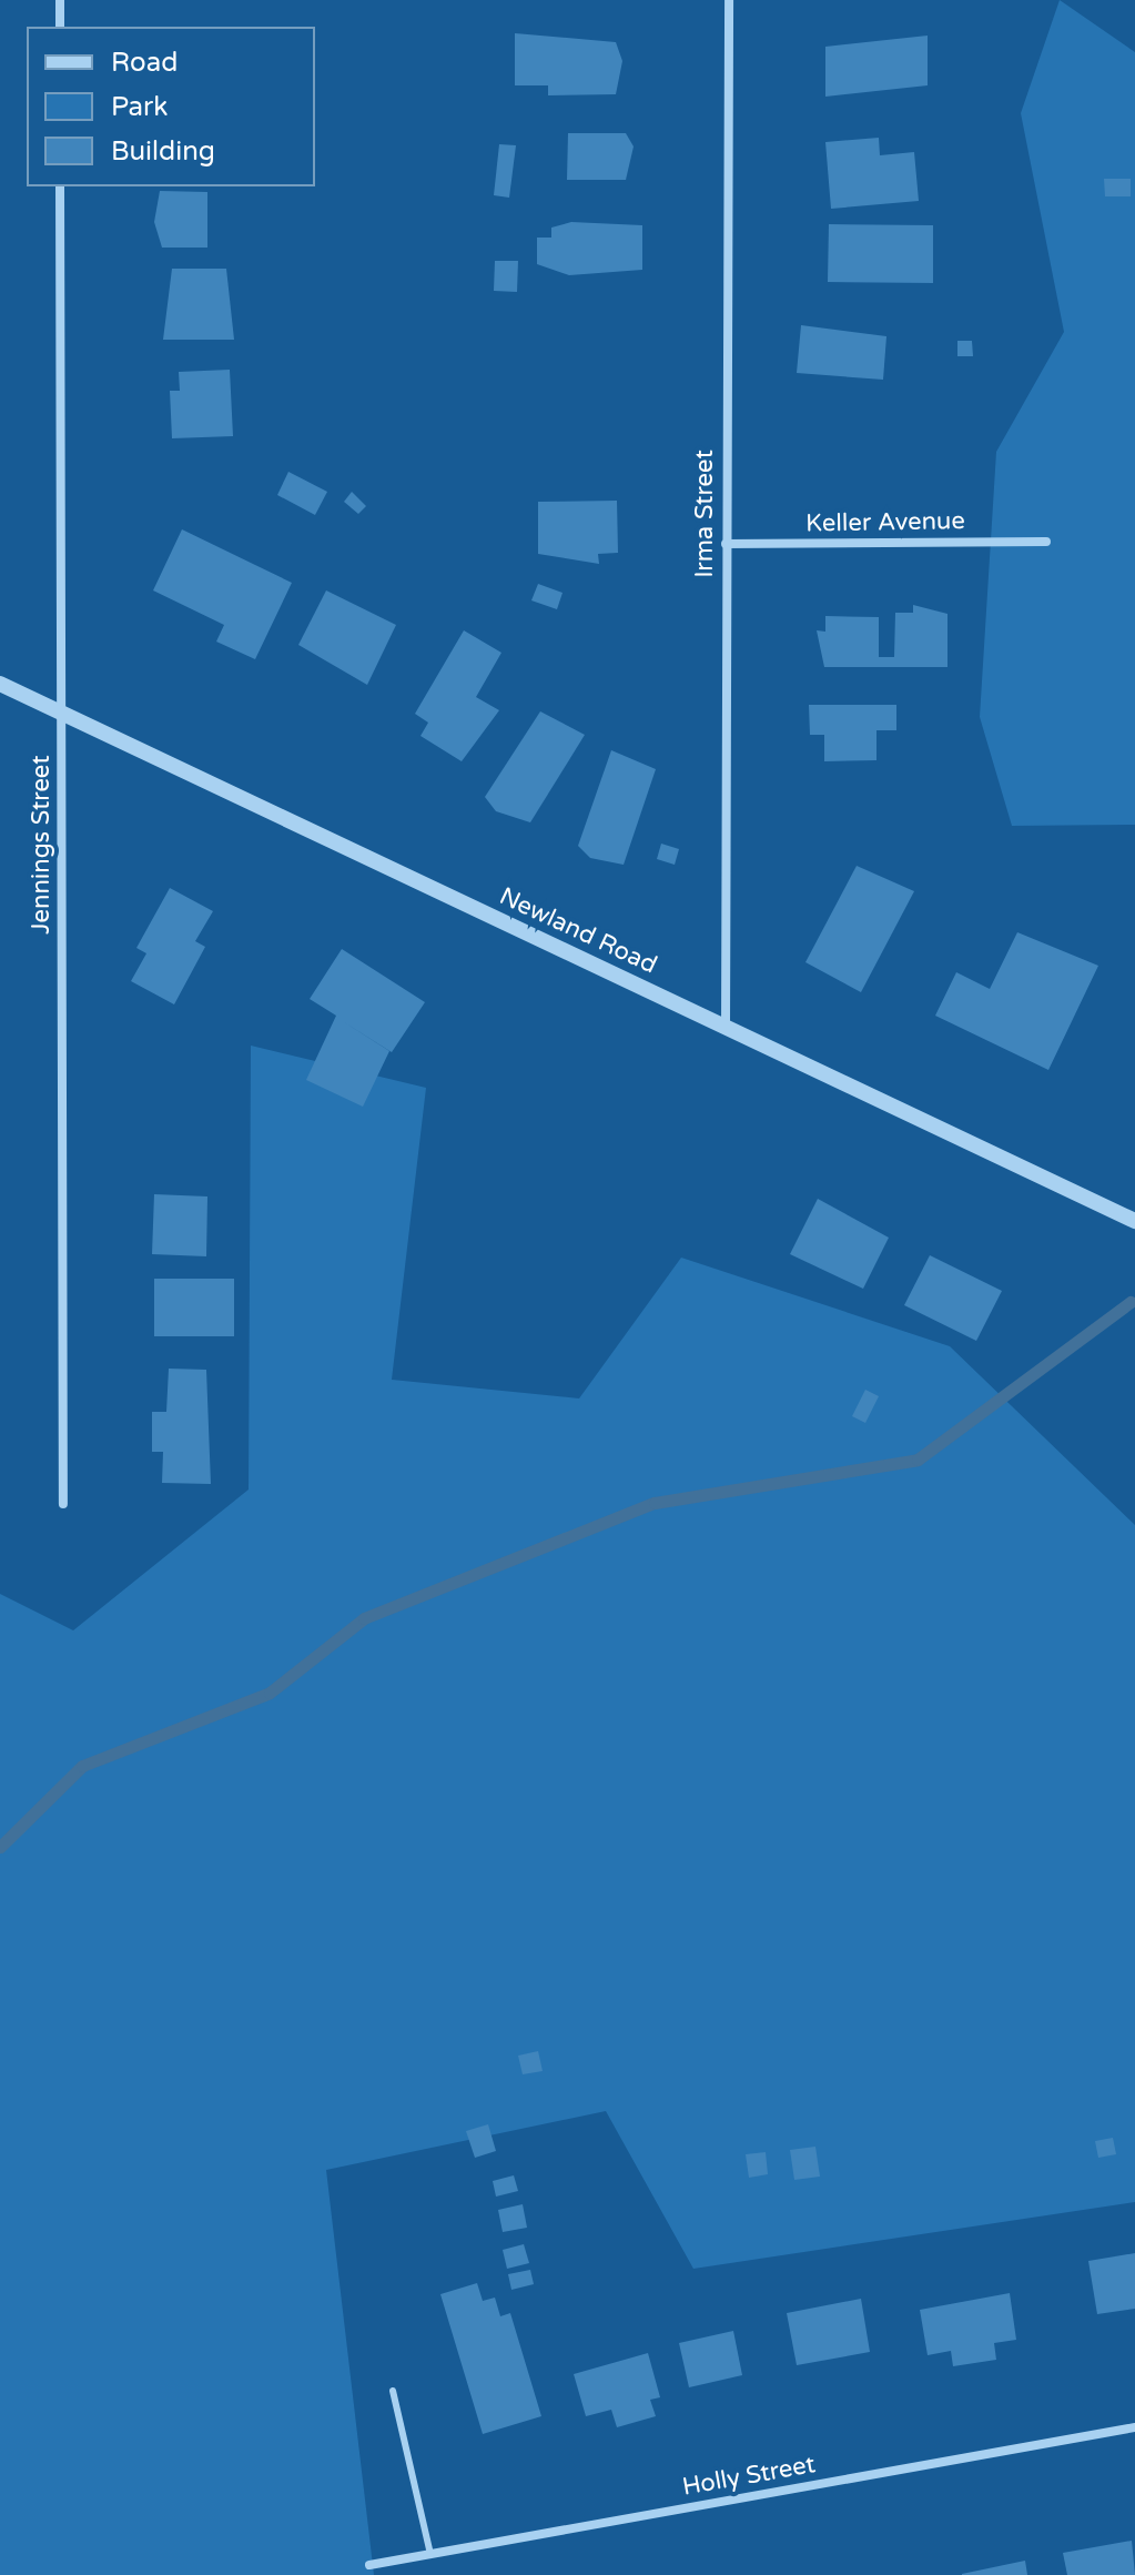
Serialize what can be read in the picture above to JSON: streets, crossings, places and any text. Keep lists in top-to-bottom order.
{
  "streets": {
    "street": [
      "Irma Street",
      "Keller Avenue",
      "Jennings Street",
      "Newland Road",
      "Holly Street"
    ]
  },
  "crossings": [
    ["Irma Street", "Keller Avenue"],
    ["Irma Street", "Newland Road"],
    ["Jennings Street", "Newland Road"]
  ],
  "legend": ["Road", "Park", "Building"]
}
